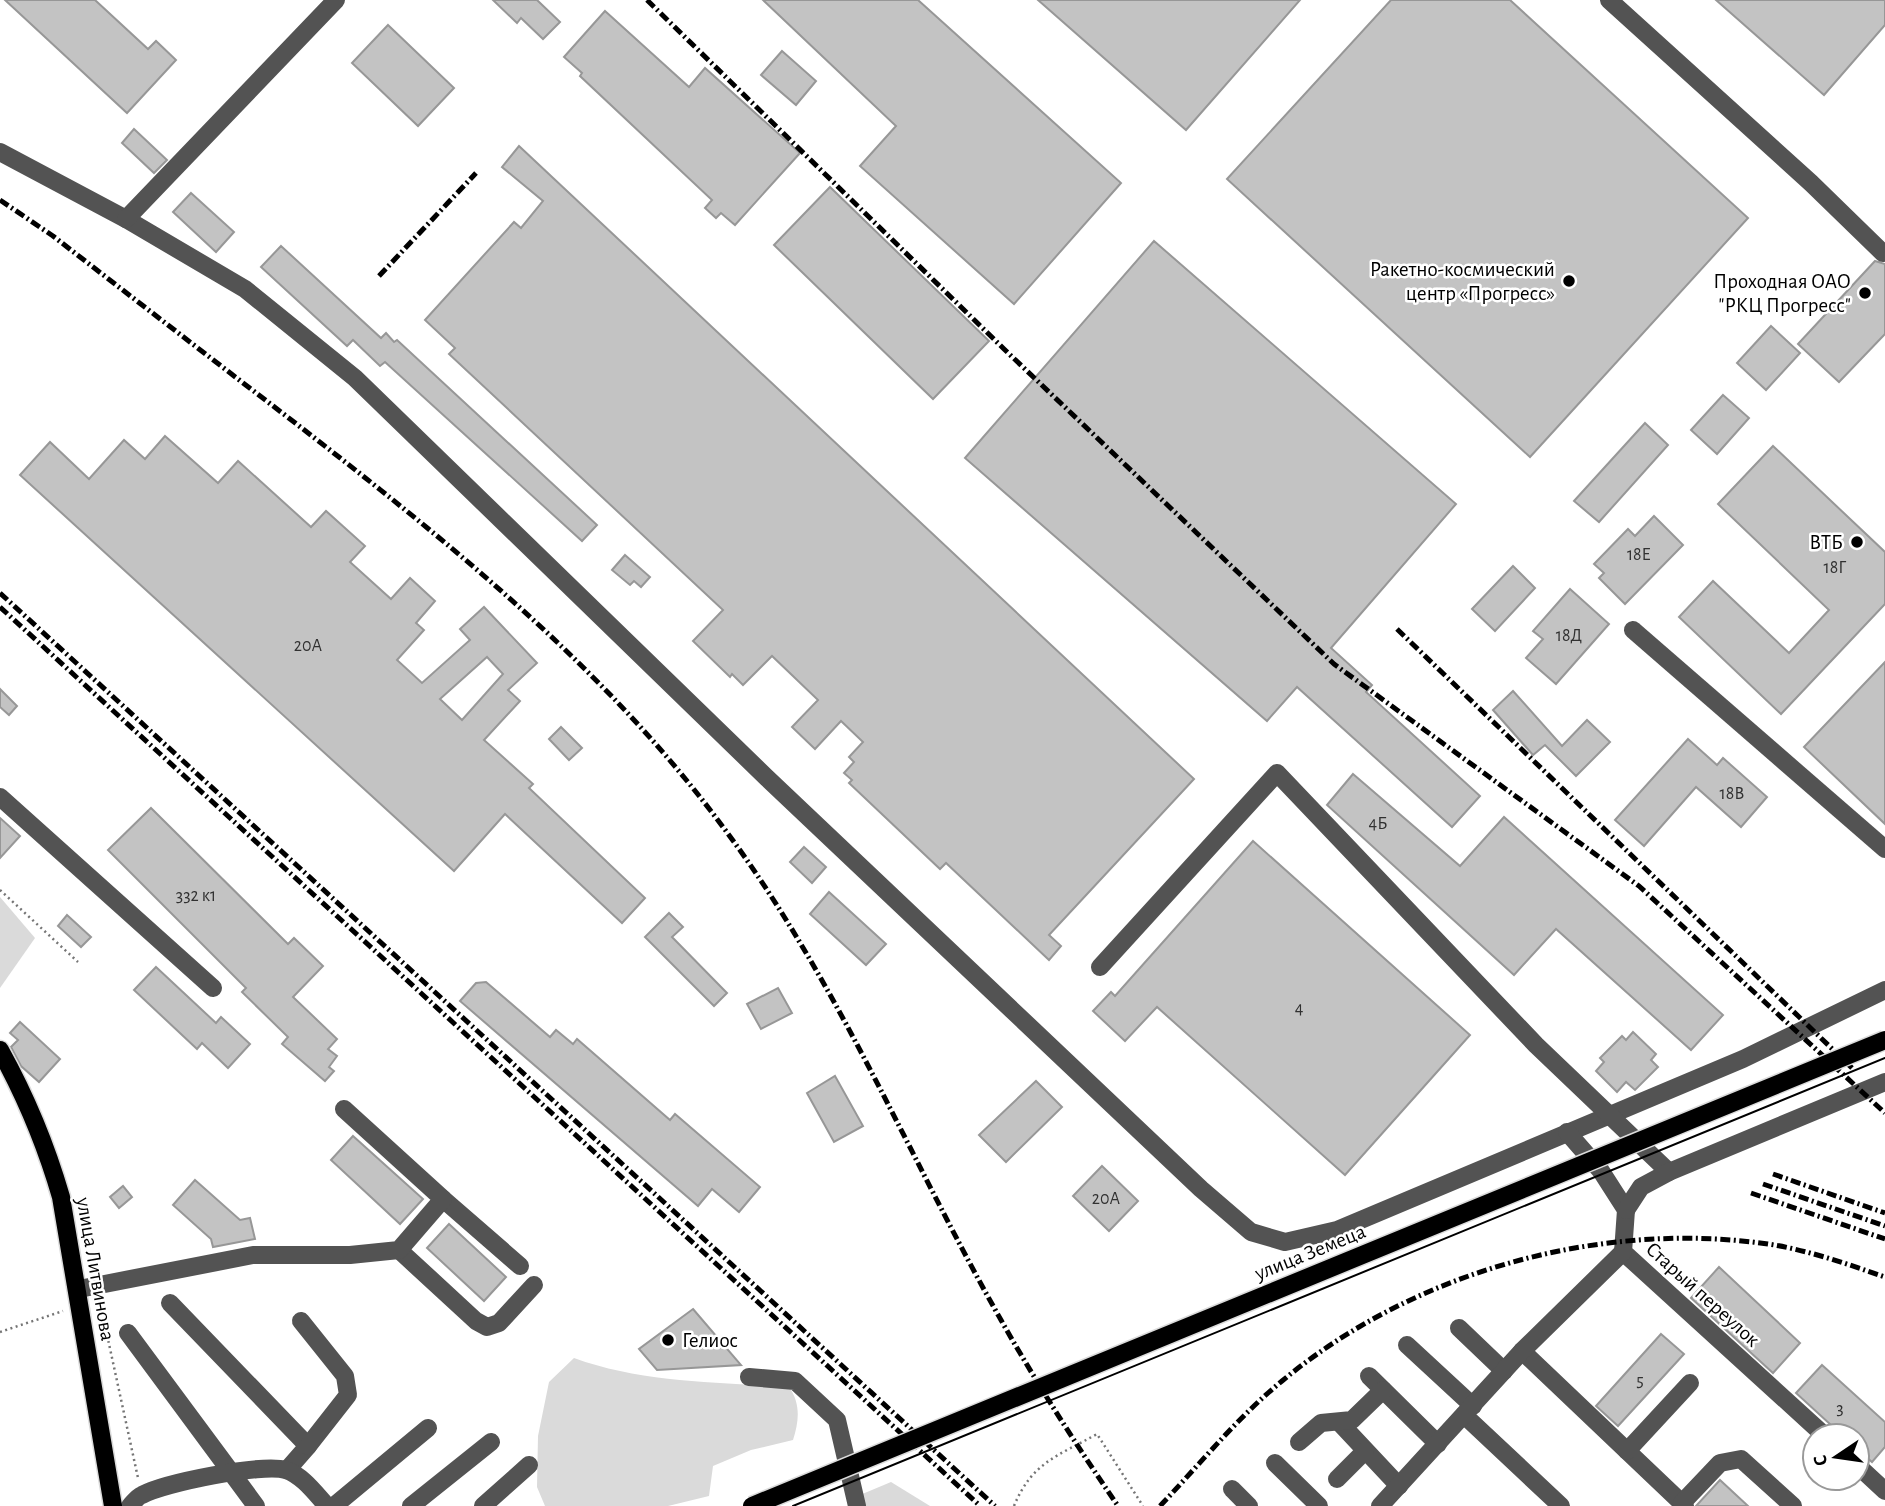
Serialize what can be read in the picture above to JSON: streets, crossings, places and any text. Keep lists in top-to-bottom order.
{
  "streets": {
    "main road": ["улица Земеца", "улица Литвинова"],
    "street": ["Старый переулок"]
  },
  "places": [
    "Ракетно-космический центр «Прогресс»",
    "Проходная ОАО \"РКЦ Прогресс\"",
    "ВТБ",
    "Гелиос"
  ],
  "house_numbers": [
    "18Е",
    "18Г",
    "18Д",
    "20А",
    "18В",
    "4Б",
    "332 к1",
    "4",
    "20А",
    "5",
    "3"
  ],
  "north": "left"
}
